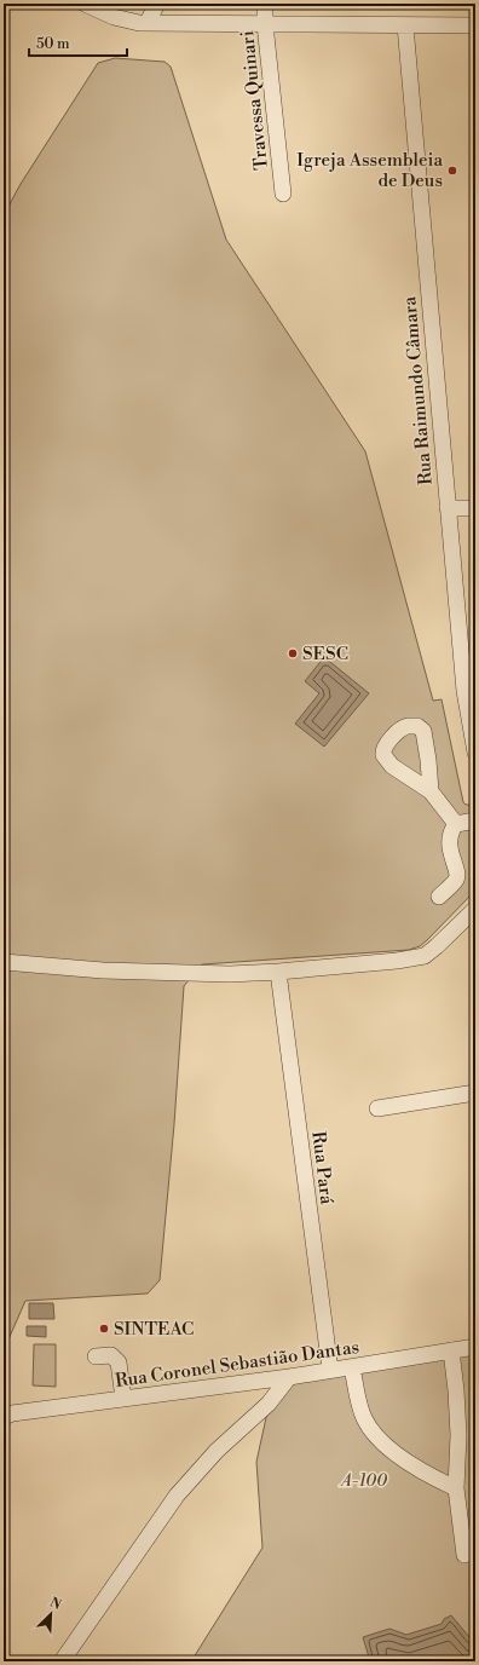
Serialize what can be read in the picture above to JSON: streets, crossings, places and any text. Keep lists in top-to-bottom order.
{
  "streets": {
    "street": [
      "Travessa Quinari",
      "Rua Raimundo Câmara",
      "Rua Pará",
      "Rua Coronel Sebastião Dantas"
    ]
  },
  "crossings": [
    ["Rua Pará", "Rua Coronel Sebastião Dantas"]
  ],
  "parks": ["A-100"],
  "places": ["Igreja Assembleia de Deus", "SESC", "SINTEAC"],
  "scale_bar": "50 m",
  "north": "top right"
}
